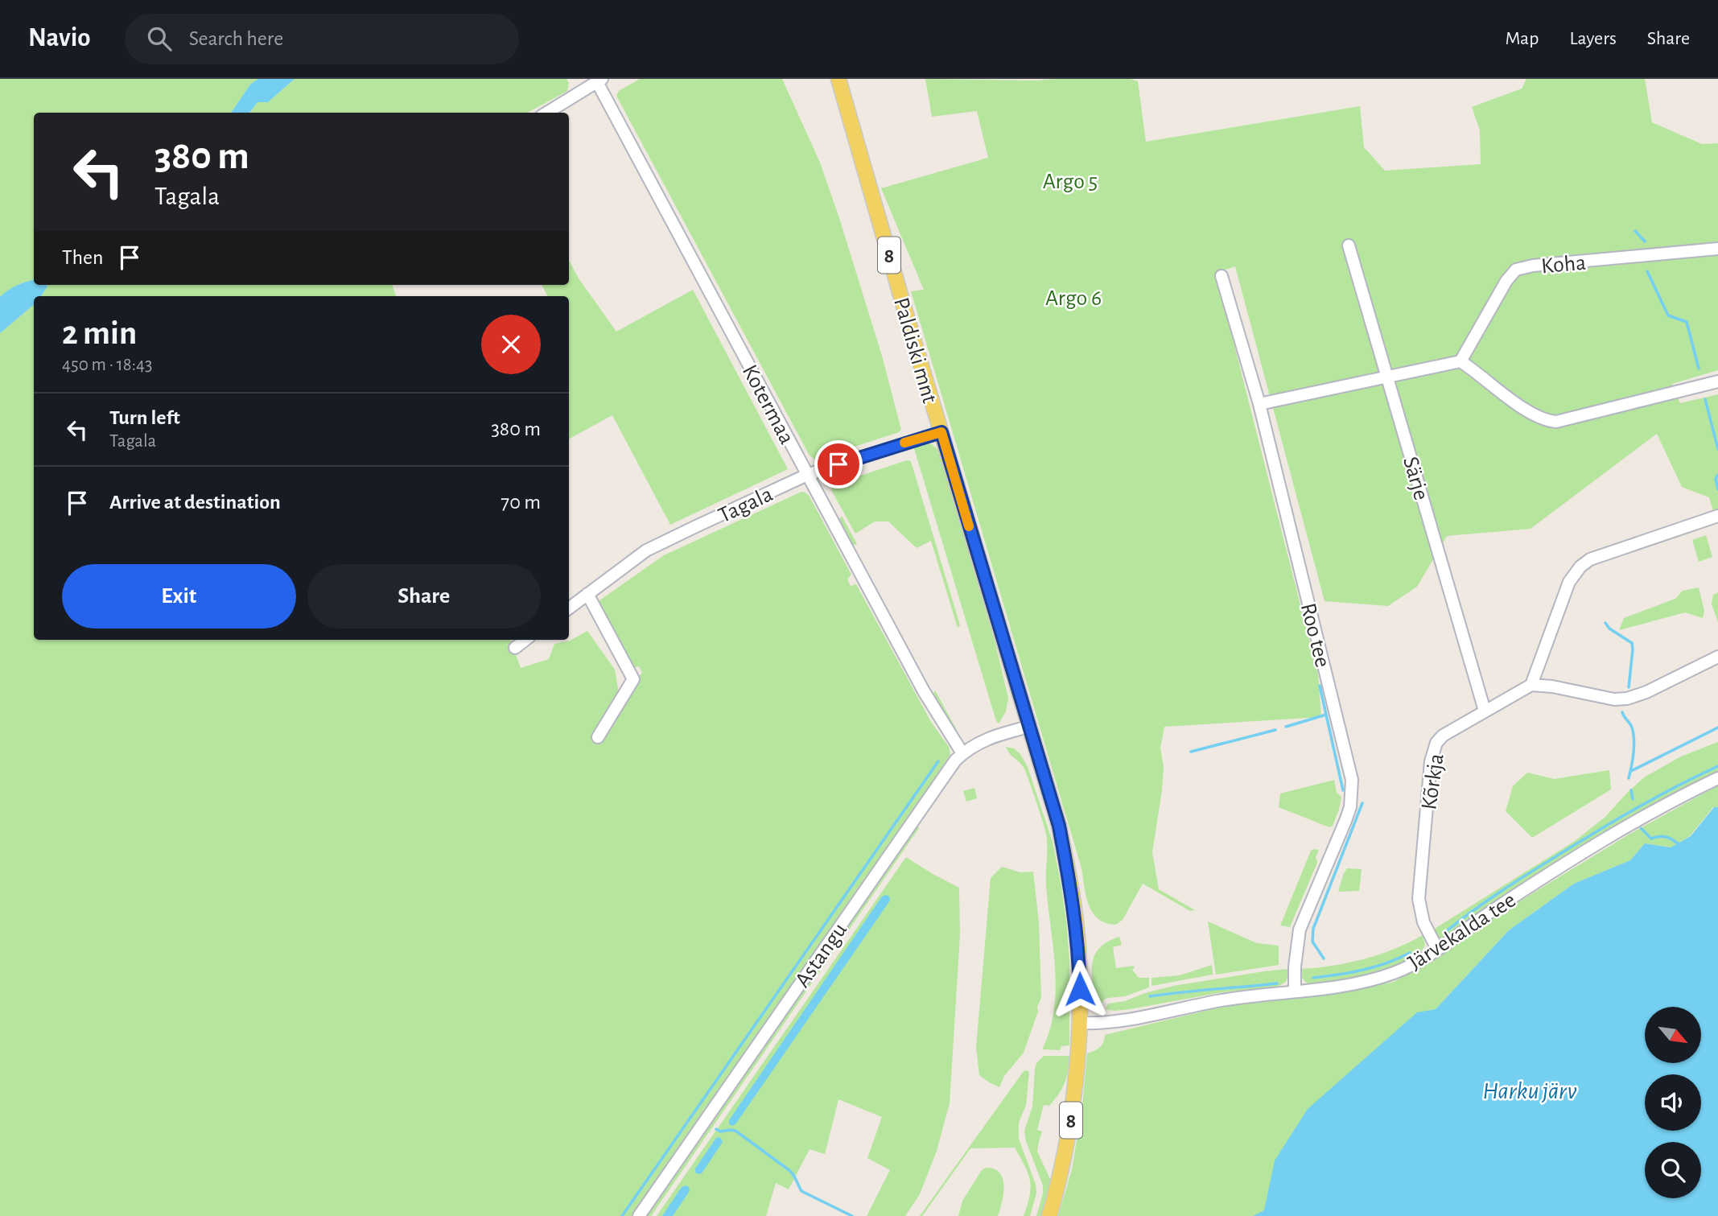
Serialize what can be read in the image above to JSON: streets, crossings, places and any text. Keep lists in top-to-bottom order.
{
  "streets": {
    "main road": ["8", "Paldiski mnt"],
    "street": [
      "Koha",
      "Kotermaa",
      "Särje",
      "Tagala",
      "Roo tee",
      "Kõrkja",
      "Järvekalda tee",
      "Astangu"
    ]
  },
  "crossings": [
    ["Paldiski mnt", "Tagala"],
    ["Paldiski mnt", "Järvekalda tee"],
    ["Paldiski mnt", "Astangu"],
    ["Kotermaa", "Tagala"],
    ["Kotermaa", "Astangu"],
    ["Särje", "Kõrkja"],
    ["Roo tee", "Järvekalda tee"],
    ["Kõrkja", "Järvekalda tee"]
  ],
  "water": ["Harku järv"],
  "parks": ["Argo 5", "Argo 6"],
  "north": "bottom right",
  "page": {
    "header": "Navio",
    "search": "Search here",
    "nav": ["Map", "Layers", "Share"],
    "turn": ["380 m", "Tagala"],
    "then": "Then",
    "heading": ["2 min", "450 m · 18:43"],
    "list": [
      {
        "name": "Turn left",
        "note": "Tagala",
        "value": "380 m"
      },
      {
        "name": "Arrive at destination",
        "value": "70 m"
      }
    ],
    "buttons": ["Exit", "Share"]
  }
}
